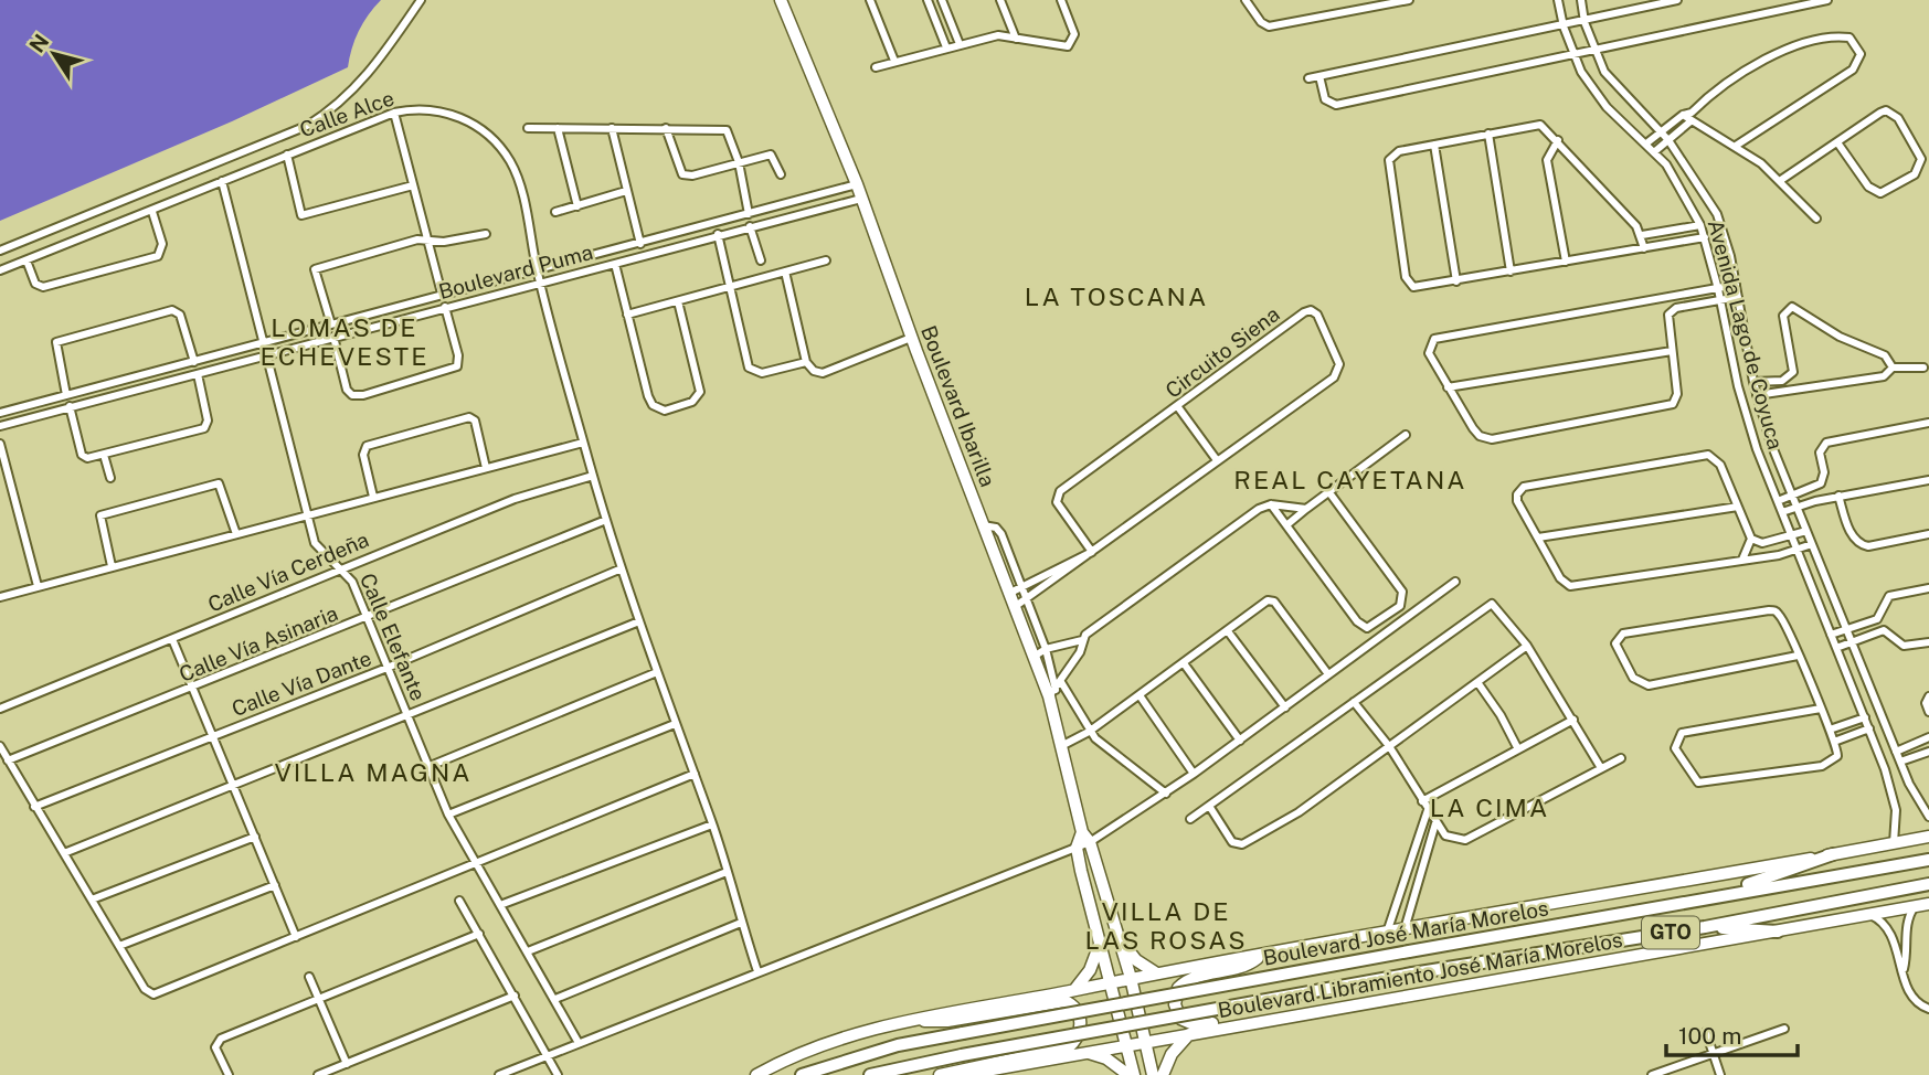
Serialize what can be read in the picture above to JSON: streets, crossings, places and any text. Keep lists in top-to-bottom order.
{
  "streets": {
    "main road": ["Boulevard José María Morelos", "GTO"],
    "street": [
      "Calle Alce",
      "Boulevard Puma",
      "Avenida Lago de Coyuca",
      "Circuito Siena",
      "Boulevard Ibarilla",
      "Calle Vía Cerdeña",
      "Calle Elefante",
      "Calle Vía Asinaria",
      "Calle Vía Dante",
      "Boulevard Libramiento José María Morelos"
    ]
  },
  "crossings": [
    ["Calle Alce", "Boulevard Puma"],
    ["Calle Alce", "Calle Vía Cerdeña"],
    ["Calle Alce", "Calle Elefante"],
    ["Calle Alce", "Calle Vía Asinaria"],
    ["Calle Alce", "Calle Vía Dante"],
    ["Boulevard Puma", "Boulevard Ibarilla"],
    ["Boulevard Puma", "Calle Elefante"],
    ["Circuito Siena", "Boulevard Ibarilla"],
    ["Boulevard Ibarilla", "Boulevard Libramiento José María Morelos"],
    ["Calle Vía Cerdeña", "Calle Elefante"],
    ["Calle Elefante", "Calle Vía Asinaria"],
    ["Calle Elefante", "Calle Vía Dante"]
  ],
  "districts": [
    "LA TOSCANA",
    "LOMAS DE ECHEVESTE",
    "REAL CAYETANA",
    "VILLA MAGNA",
    "LA CIMA",
    "VILLA DE LAS ROSAS"
  ],
  "scale_bar": "100 m",
  "north": "top left"
}
